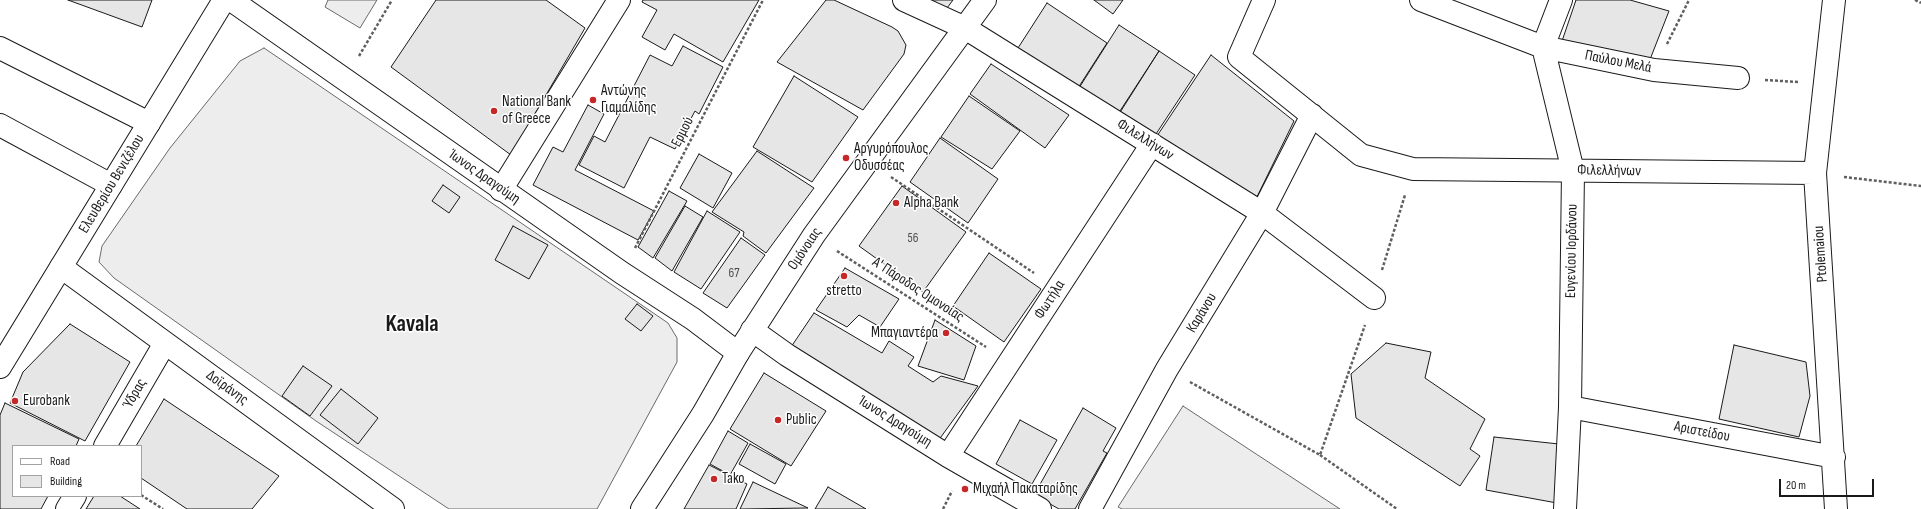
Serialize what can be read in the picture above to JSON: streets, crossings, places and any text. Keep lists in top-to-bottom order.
{
  "streets": {
    "street": [
      "Παύλου Μελά",
      "Φιλελλήνων",
      "Ίωνος Δραγούμη",
      "Ελευθερίου Βενιζέλου",
      "Ομόνοιας",
      "Ευγενίου Ιορδάνου",
      "Ptolemaiou",
      "Φωτήλα",
      "Καράνου",
      "Δοϊράνης",
      "Ύδρας",
      "Αριστείδου"
    ],
    "path": ["Ερμού", "Α' Πάροδος Ομονοίας"]
  },
  "crossings": [
    ["Παύλου Μελά", "Ευγενίου Ιορδάνου"],
    ["Ερμού", "Ίωνος Δραγούμη"],
    ["Φιλελλήνων", "Ομόνοιας"],
    ["Φιλελλήνων", "Ευγενίου Ιορδάνου"],
    ["Φιλελλήνων", "Ptolemaiou"],
    ["Φιλελλήνων", "Φωτήλα"],
    ["Φιλελλήνων", "Καράνου"],
    ["Ίωνος Δραγούμη", "Ομόνοιας"],
    ["Ίωνος Δραγούμη", "Φωτήλα"],
    ["Ελευθερίου Βενιζέλου", "Δοϊράνης"],
    ["Ομόνοιας", "Α' Πάροδος Ομονοίας"],
    ["Ευγενίου Ιορδάνου", "Αριστείδου"],
    ["Ptolemaiou", "Αριστείδου"],
    ["Α' Πάροδος Ομονοίας", "Φωτήλα"],
    ["Δοϊράνης", "Ύδρας"]
  ],
  "districts": ["Kavala"],
  "places": [
    "Αντώνης Γιαμαλίδης",
    "National Bank of Greece",
    "Αργυρόπουλος Οδυσσέας",
    "Alpha Bank",
    "stretto",
    "Μπαγιαντέρα",
    "Eurobank",
    "Public",
    "Tako",
    "Μιχαήλ Πακαταρίδης"
  ],
  "house_numbers": ["56", "67"],
  "legend": ["Road", "Building"],
  "scale_bar": "20 m"
}
